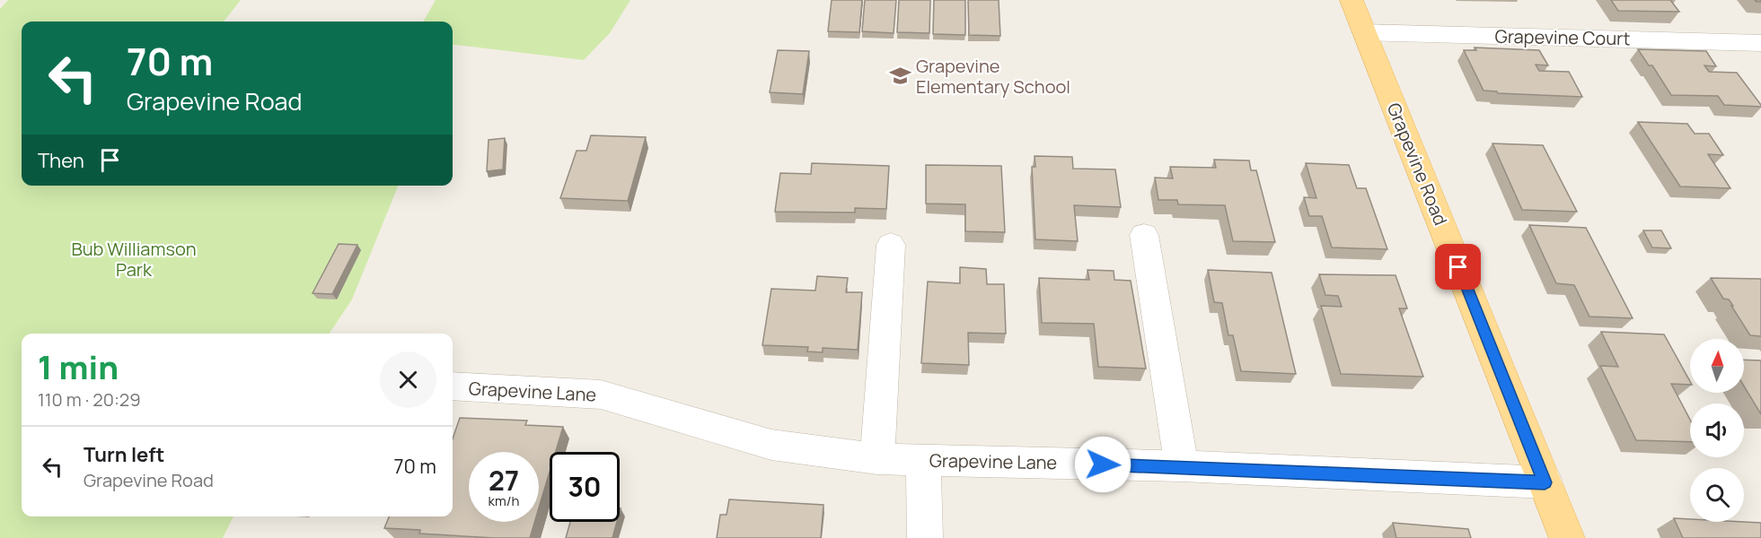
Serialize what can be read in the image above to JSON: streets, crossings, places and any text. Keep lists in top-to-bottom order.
{
  "streets": {
    "main road": ["Grapevine Road"],
    "street": ["Grapevine Court", "Grapevine Lane"]
  },
  "crossings": [
    ["Grapevine Court", "Grapevine Road"],
    ["Grapevine Road", "Grapevine Lane"]
  ],
  "parks": ["Bub Williamson Park"],
  "places": {
    "school or university": ["Grapevine Elementary School"]
  },
  "north": "top",
  "page": {
    "turn": ["70 m", "Grapevine Road"],
    "then": "Then",
    "heading": ["1 min", "110 m · 20:29"],
    "list": [
      {
        "name": "Turn left",
        "note": "Grapevine Road",
        "value": "70 m"
      }
    ],
    "speed": "27 km/h",
    "limit": "30"
  }
}
